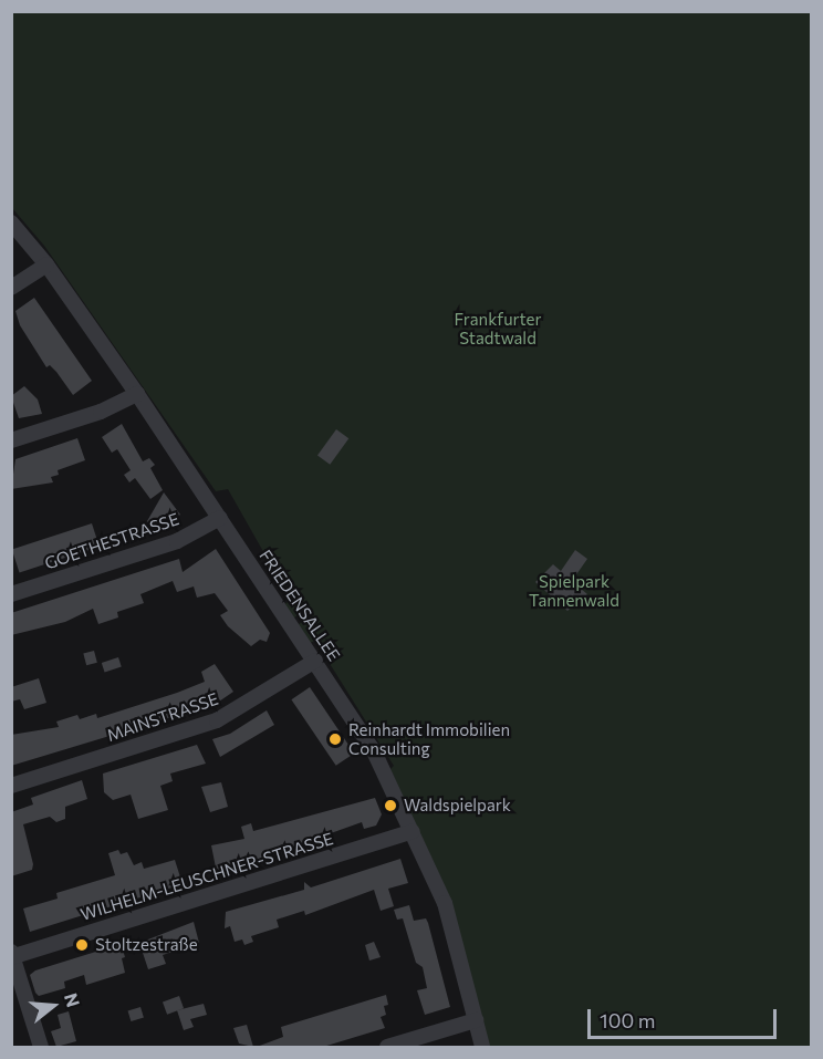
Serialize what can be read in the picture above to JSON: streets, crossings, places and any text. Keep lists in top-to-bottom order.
{
  "streets": {
    "street": [
      "GOETHESTRASSE",
      "FRIEDENSALLEE",
      "MAINSTRASSE",
      "WILHELM-LEUSCHNER-STRASSE"
    ]
  },
  "crossings": [
    ["GOETHESTRASSE", "FRIEDENSALLEE"],
    ["FRIEDENSALLEE", "MAINSTRASSE"],
    ["FRIEDENSALLEE", "WILHELM-LEUSCHNER-STRASSE"]
  ],
  "parks": ["Frankfurter Stadtwald", "Spielpark Tannenwald"],
  "places": ["Reinhardt Immobilien Consulting", "Waldspielpark", "Stoltzestraße"],
  "scale_bar": "100 m",
  "north": "right"
}
